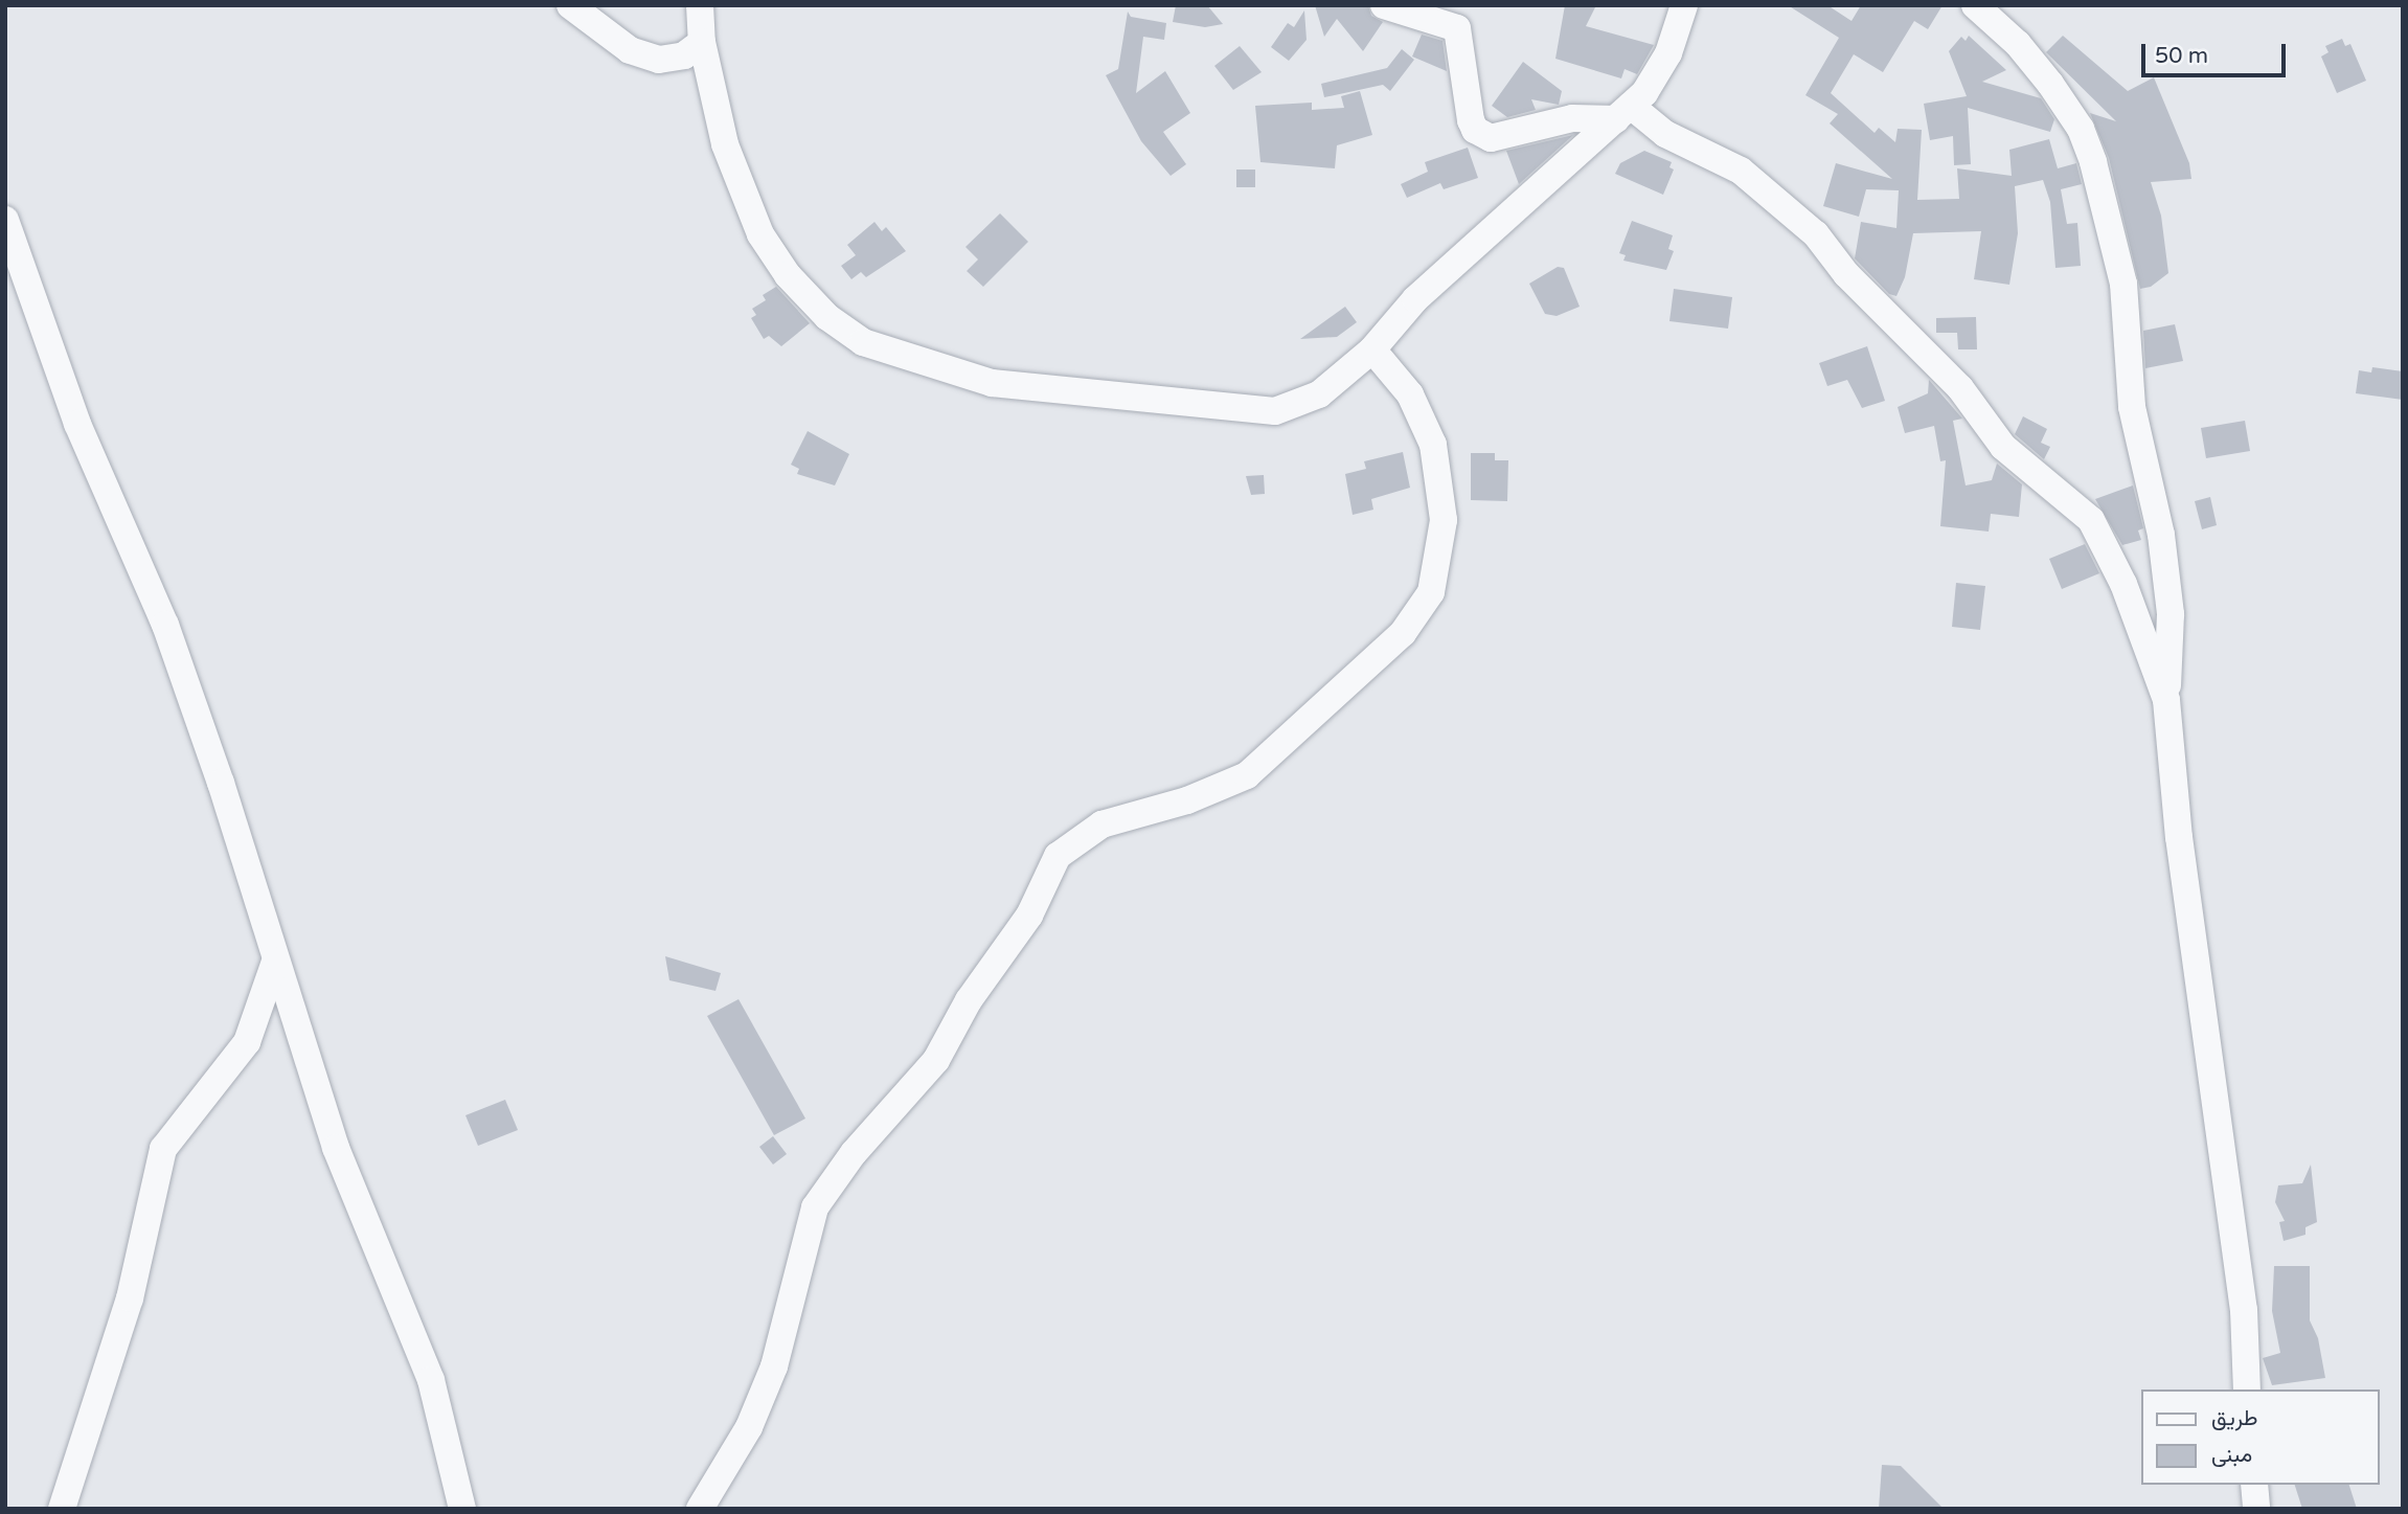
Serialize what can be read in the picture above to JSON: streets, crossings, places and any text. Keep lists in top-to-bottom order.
{
  "legend": ["طريق", "مبنى"],
  "scale_bar": "50 m"
}
